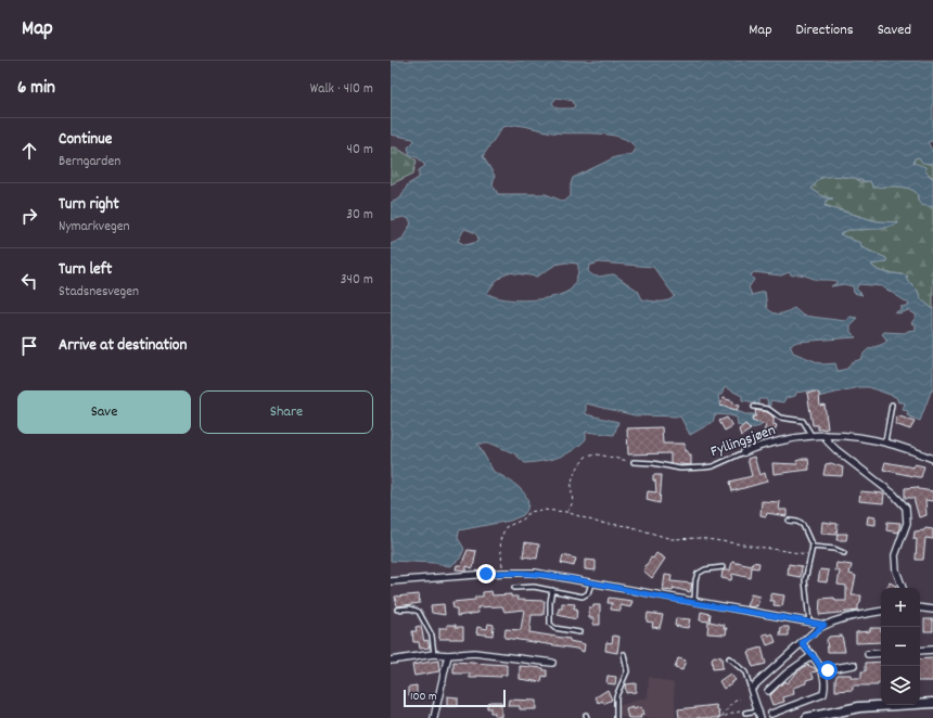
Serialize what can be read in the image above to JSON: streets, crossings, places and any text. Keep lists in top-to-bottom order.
{
  "streets": {
    "street": ["Fyllingsjøen"]
  },
  "scale_bar": "100 m",
  "page": {
    "header": "Map",
    "nav": ["Map", "Directions", "Saved"],
    "heading": ["6 min", "Walk · 410 m"],
    "list": [
      ["Continue", "Berngarden", "40 m"],
      ["Turn right", "Nymarkvegen", "30 m"],
      ["Turn left", "Stadsnesvegen", "340 m"],
      "Arrive at destination"
    ],
    "buttons": ["Save", "Share"],
    "map_buttons": ["+", "−"],
    "scale": "100 m"
  }
}
